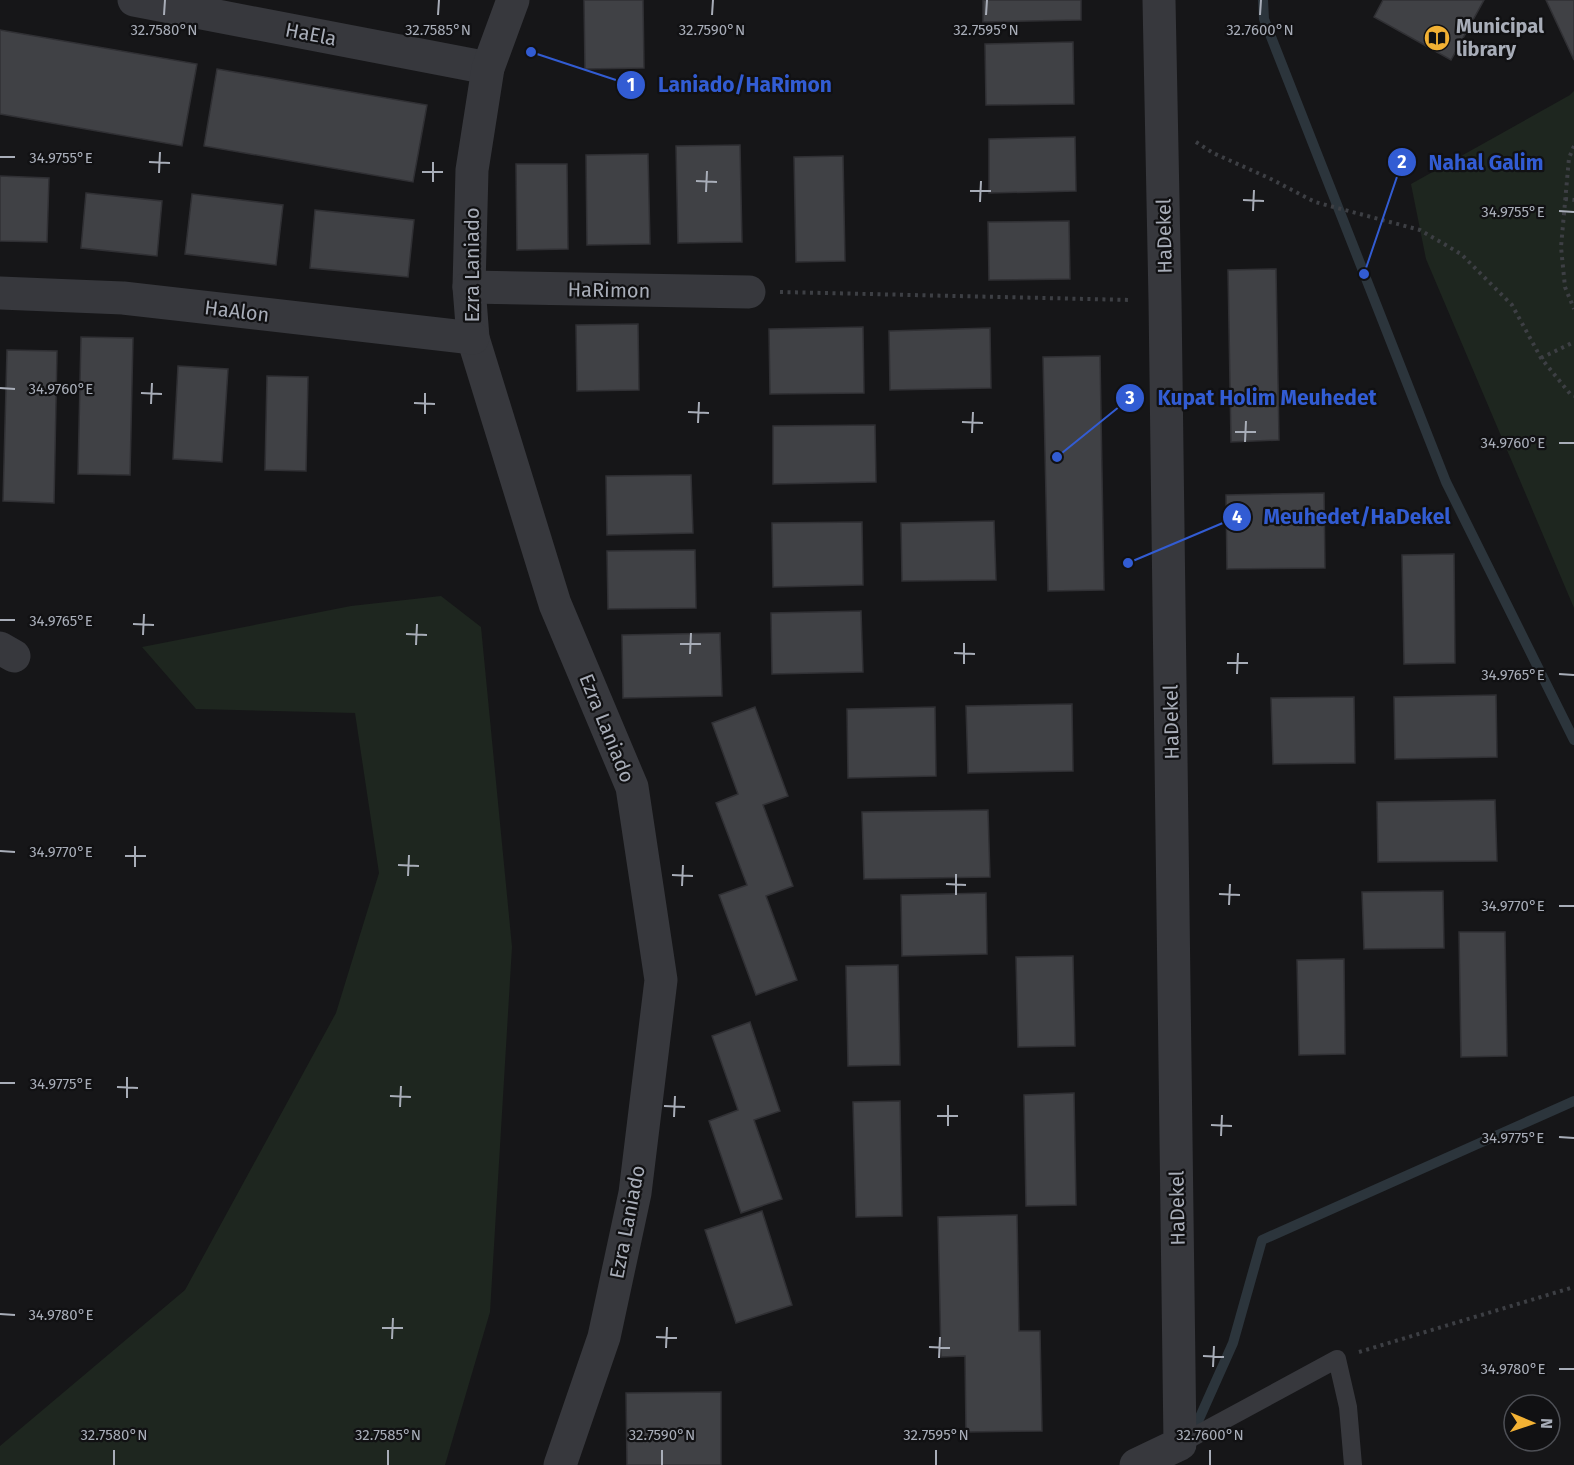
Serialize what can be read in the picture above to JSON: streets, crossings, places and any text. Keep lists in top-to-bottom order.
{
  "streets": {
    "street": [
      "HaEla",
      "HaDekel",
      "Ezra Laniado",
      "HaRimon",
      "HaAlon"
    ]
  },
  "crossings": [
    ["HaEla", "Ezra Laniado"],
    ["Ezra Laniado", "HaRimon"],
    ["Ezra Laniado", "HaAlon"]
  ],
  "places": {
    "library": ["Municipal library"],
    "other": [
      "Laniado/HaRimon",
      "Nahal Galim",
      "Kupat Holim Meuhedet",
      "Meuhedet/HaDekel"
    ]
  },
  "north": "right",
  "coordinates": [
    "32.7580°N",
    "32.7585°N",
    "32.7590°N",
    "32.7595°N",
    "32.7600°N",
    "34.9755°E",
    "34.9760°E",
    "34.9765°E",
    "34.9770°E",
    "34.9775°E",
    "34.9780°E"
  ]
}
